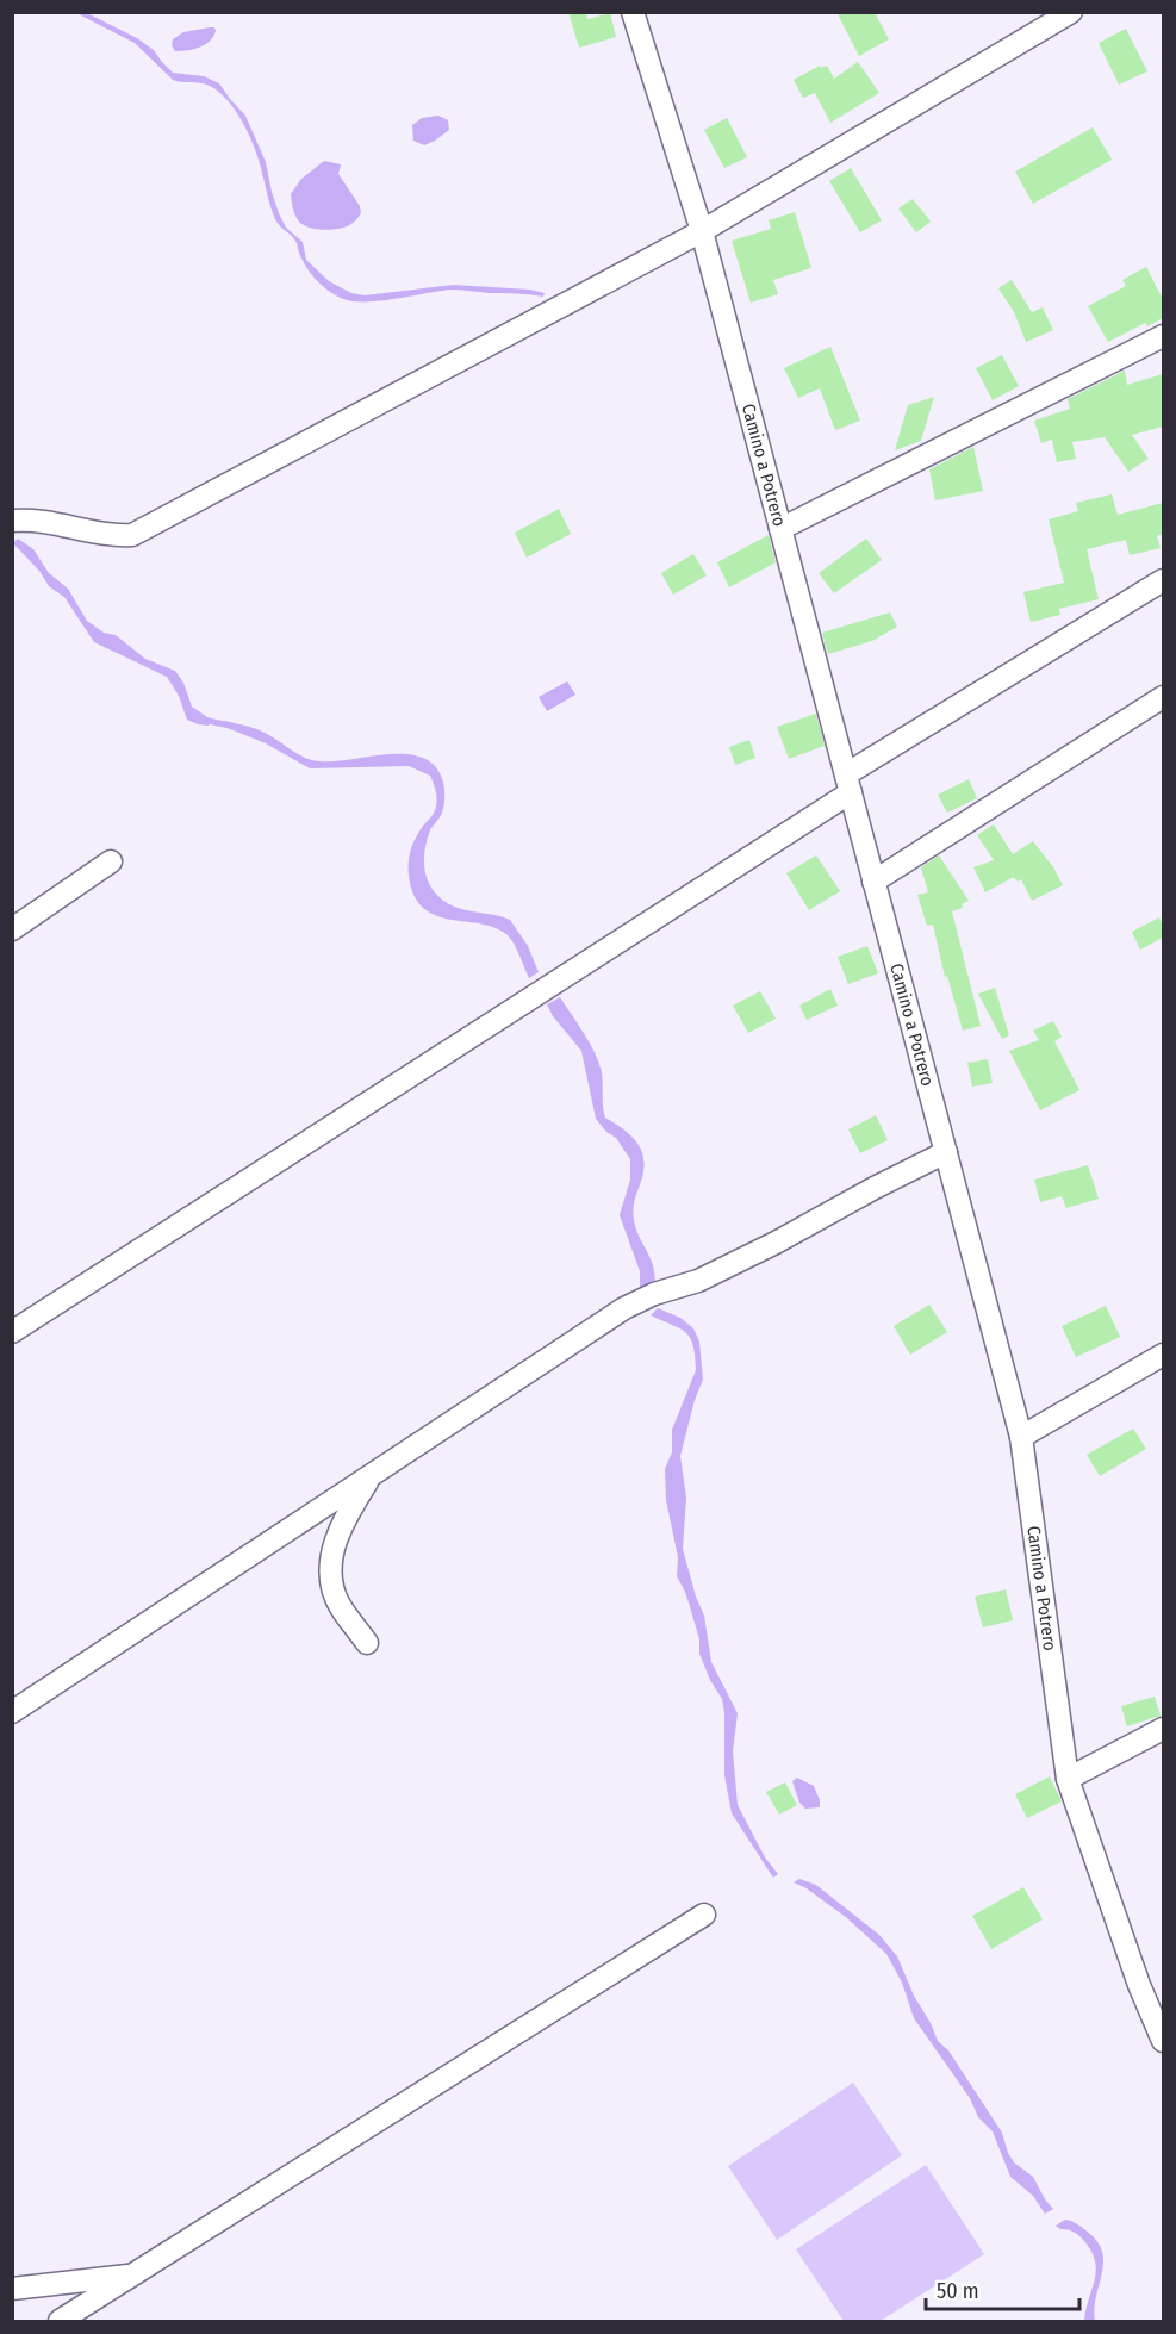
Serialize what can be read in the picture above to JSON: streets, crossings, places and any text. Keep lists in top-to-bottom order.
{
  "streets": {
    "street": ["Camino a Potrero"]
  },
  "scale_bar": "50 m"
}
